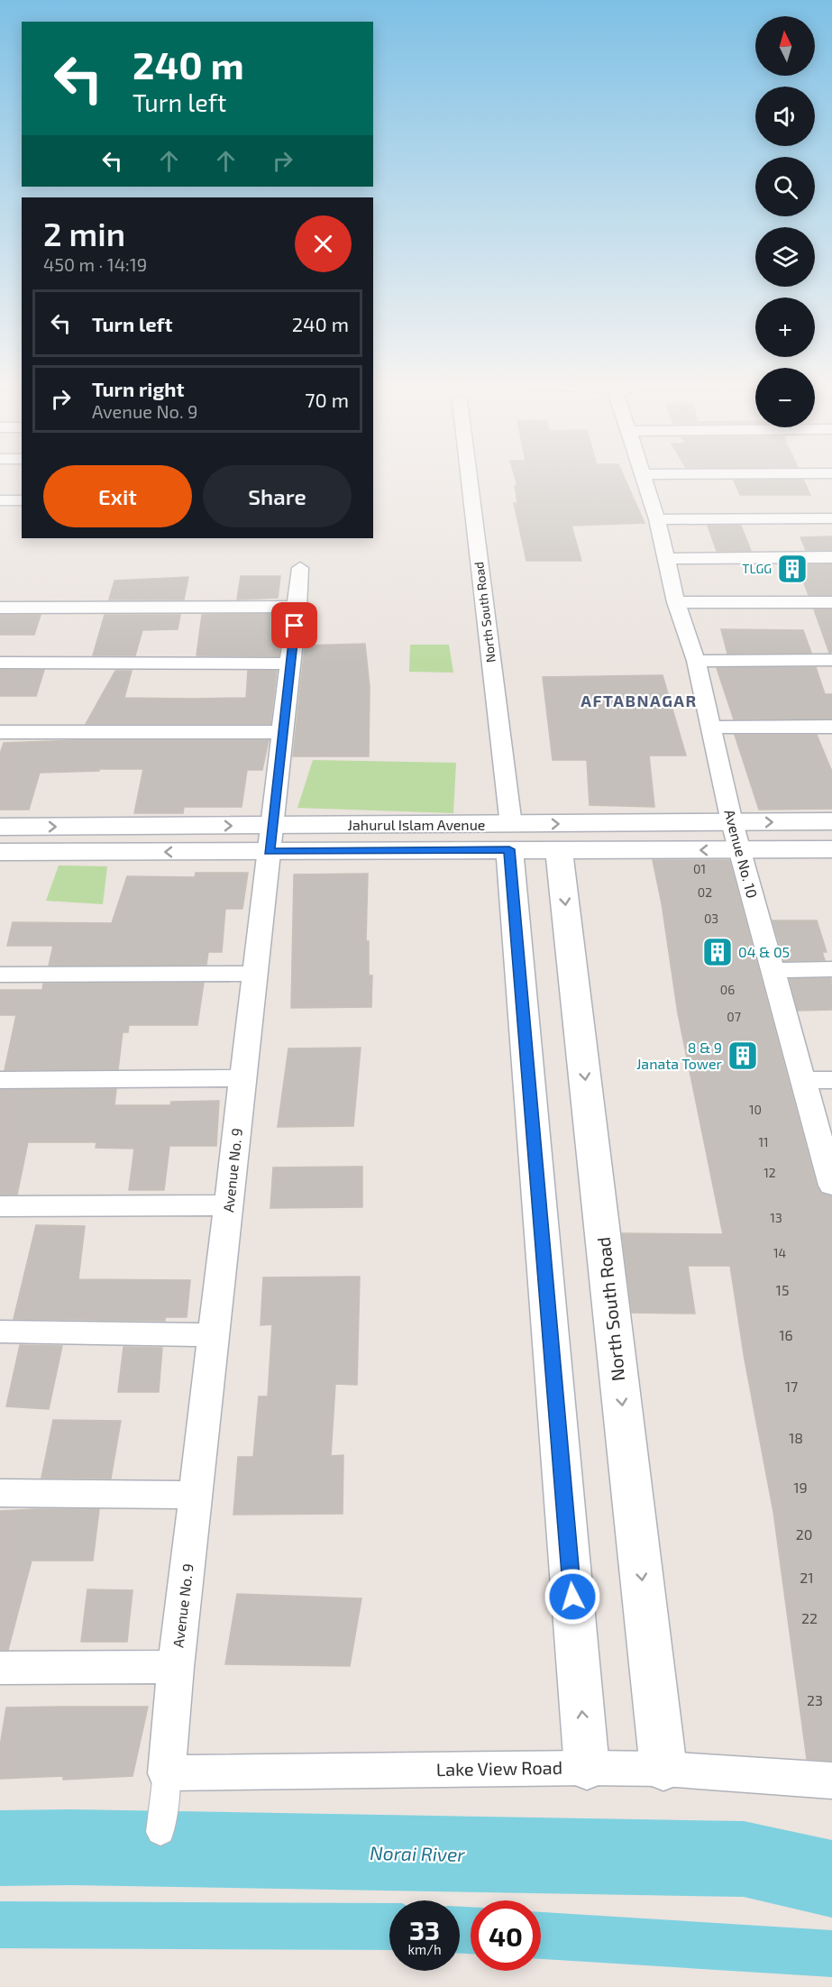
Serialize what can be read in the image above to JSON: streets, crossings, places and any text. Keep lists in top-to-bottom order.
{
  "streets": {
    "street": [
      "North South Road",
      "Jahurul Islam Avenue",
      "Avenue No. 10",
      "Avenue No. 9",
      "Lake View Road"
    ]
  },
  "crossings": [
    ["North South Road", "Jahurul Islam Avenue"],
    ["North South Road", "Lake View Road"],
    ["Jahurul Islam Avenue", "Avenue No. 10"],
    ["Jahurul Islam Avenue", "Avenue No. 9"],
    ["Avenue No. 9", "Lake View Road"]
  ],
  "districts": ["AFTABNAGAR"],
  "water": ["Norai River"],
  "places": {
    "building": ["TLGG", "04 & 05", "8 & 9 Janata Tower"]
  },
  "house_numbers": [
    "01",
    "02",
    "03",
    "06",
    "07",
    "10",
    "11",
    "12",
    "13",
    "14",
    "15",
    "16",
    "17",
    "18",
    "19",
    "20",
    "21",
    "22",
    "23"
  ],
  "north": "top",
  "page": {
    "map_buttons": ["+", "−"],
    "turn": ["240 m", "Turn left"],
    "heading": ["2 min", "450 m · 14:19"],
    "list": [
      {
        "name": "Turn left",
        "value": "240 m"
      },
      {
        "name": "Turn right",
        "note": "Avenue No. 9",
        "value": "70 m"
      }
    ],
    "buttons": ["Exit", "Share"],
    "speed": "33 km/h",
    "limit": "40"
  }
}
